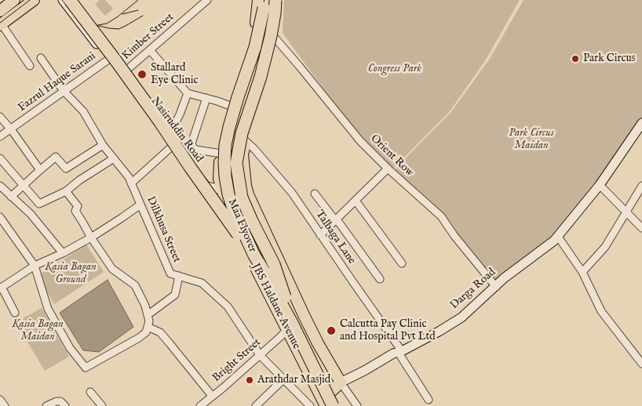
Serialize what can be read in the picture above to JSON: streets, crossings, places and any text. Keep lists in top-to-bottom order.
{
  "streets": {
    "highway": ["Maa Flyover"],
    "main road": ["Nasiruddin Road", "Darga Road", "JBS Haldane Avenue"],
    "street": [
      "Kimber Street",
      "Fazrul Haque Sarani",
      "Orient Row",
      "Dilkhusa Street",
      "Talbaga Lane",
      "Bright Street"
    ]
  },
  "crossings": [
    ["Kimber Street", "Nasiruddin Road"],
    ["Fazrul Haque Sarani", "Nasiruddin Road"],
    ["Fazrul Haque Sarani", "Dilkhusa Street"],
    ["Nasiruddin Road", "JBS Haldane Avenue"],
    ["Orient Row", "Maa Flyover"],
    ["Orient Row", "Darga Road"],
    ["Maa Flyover", "Talbaga Lane"],
    ["Maa Flyover", "Darga Road"],
    ["Maa Flyover", "JBS Haldane Avenue"],
    ["Dilkhusa Street", "Bright Street"],
    ["Talbaga Lane", "Darga Road"],
    ["JBS Haldane Avenue", "Bright Street"]
  ],
  "parks": [
    "Congress Park",
    "Park Circus Maidan",
    "Kasia Bagan Ground",
    "Kasia Bagan Maidan"
  ],
  "places": [
    "Park Circus",
    "Stallard Eye Clinic",
    "Calcutta Pay Clinic and Hospital Pvt Ltd",
    "Arathdar Masjid"
  ]
}
